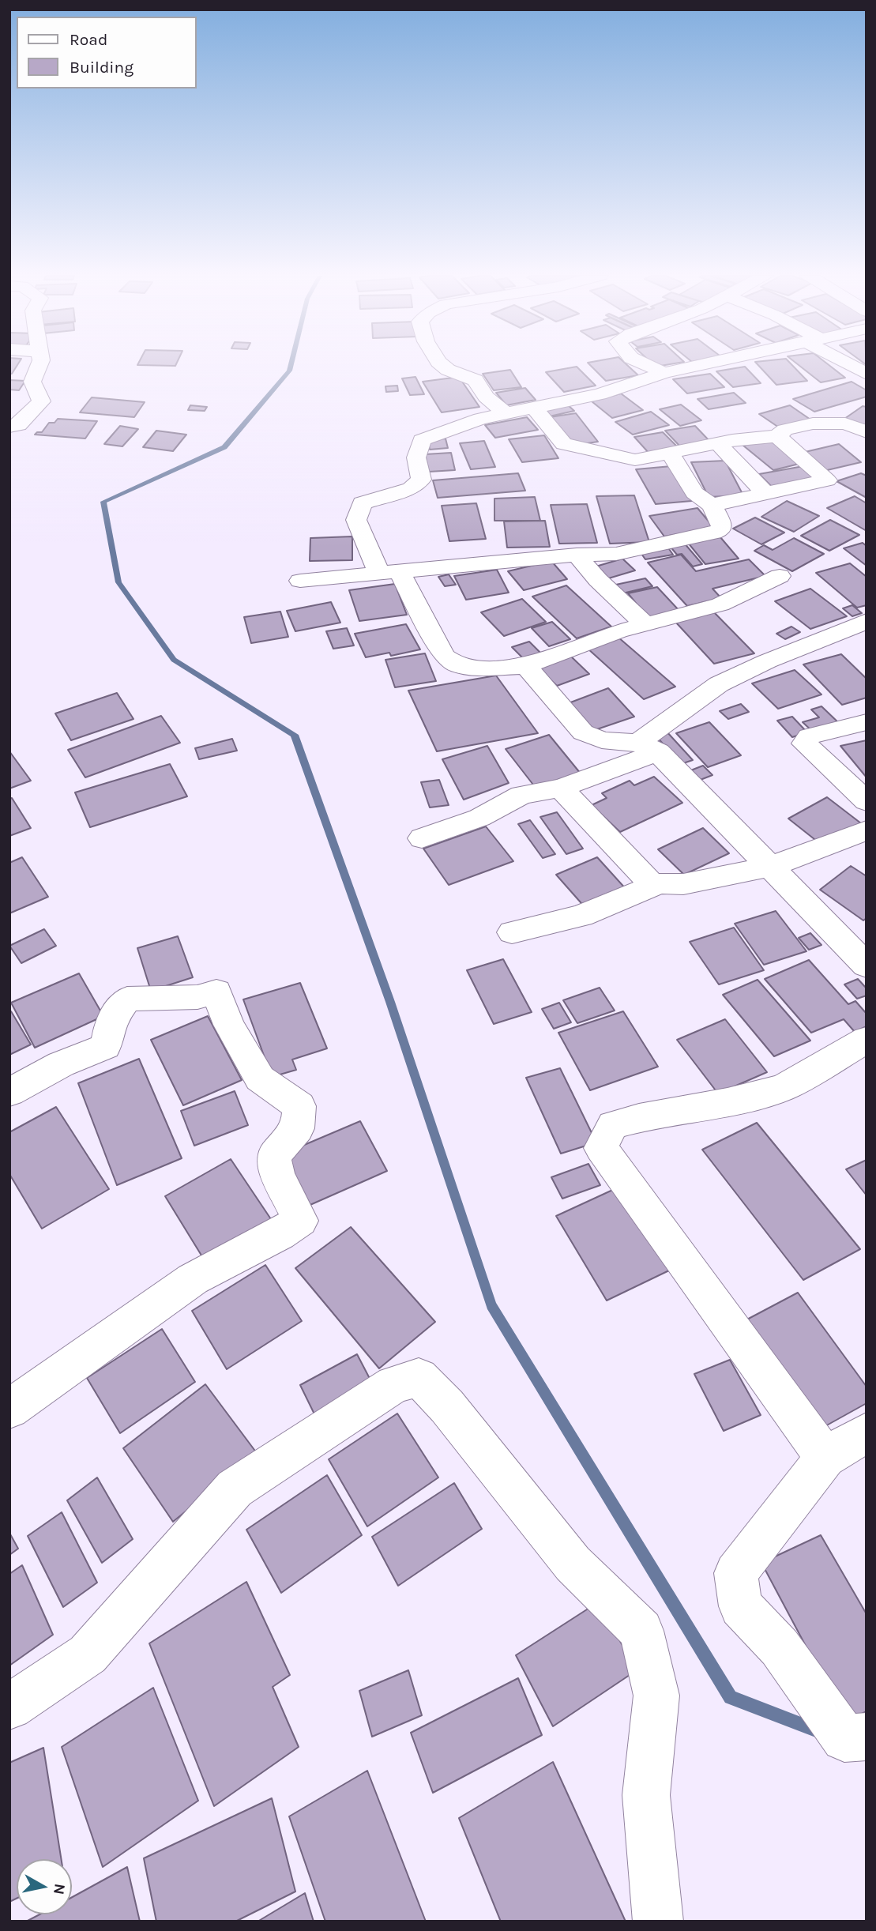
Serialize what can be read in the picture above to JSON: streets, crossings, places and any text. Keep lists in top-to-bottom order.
{
  "legend": ["Road", "Building"],
  "north": "right"
}
